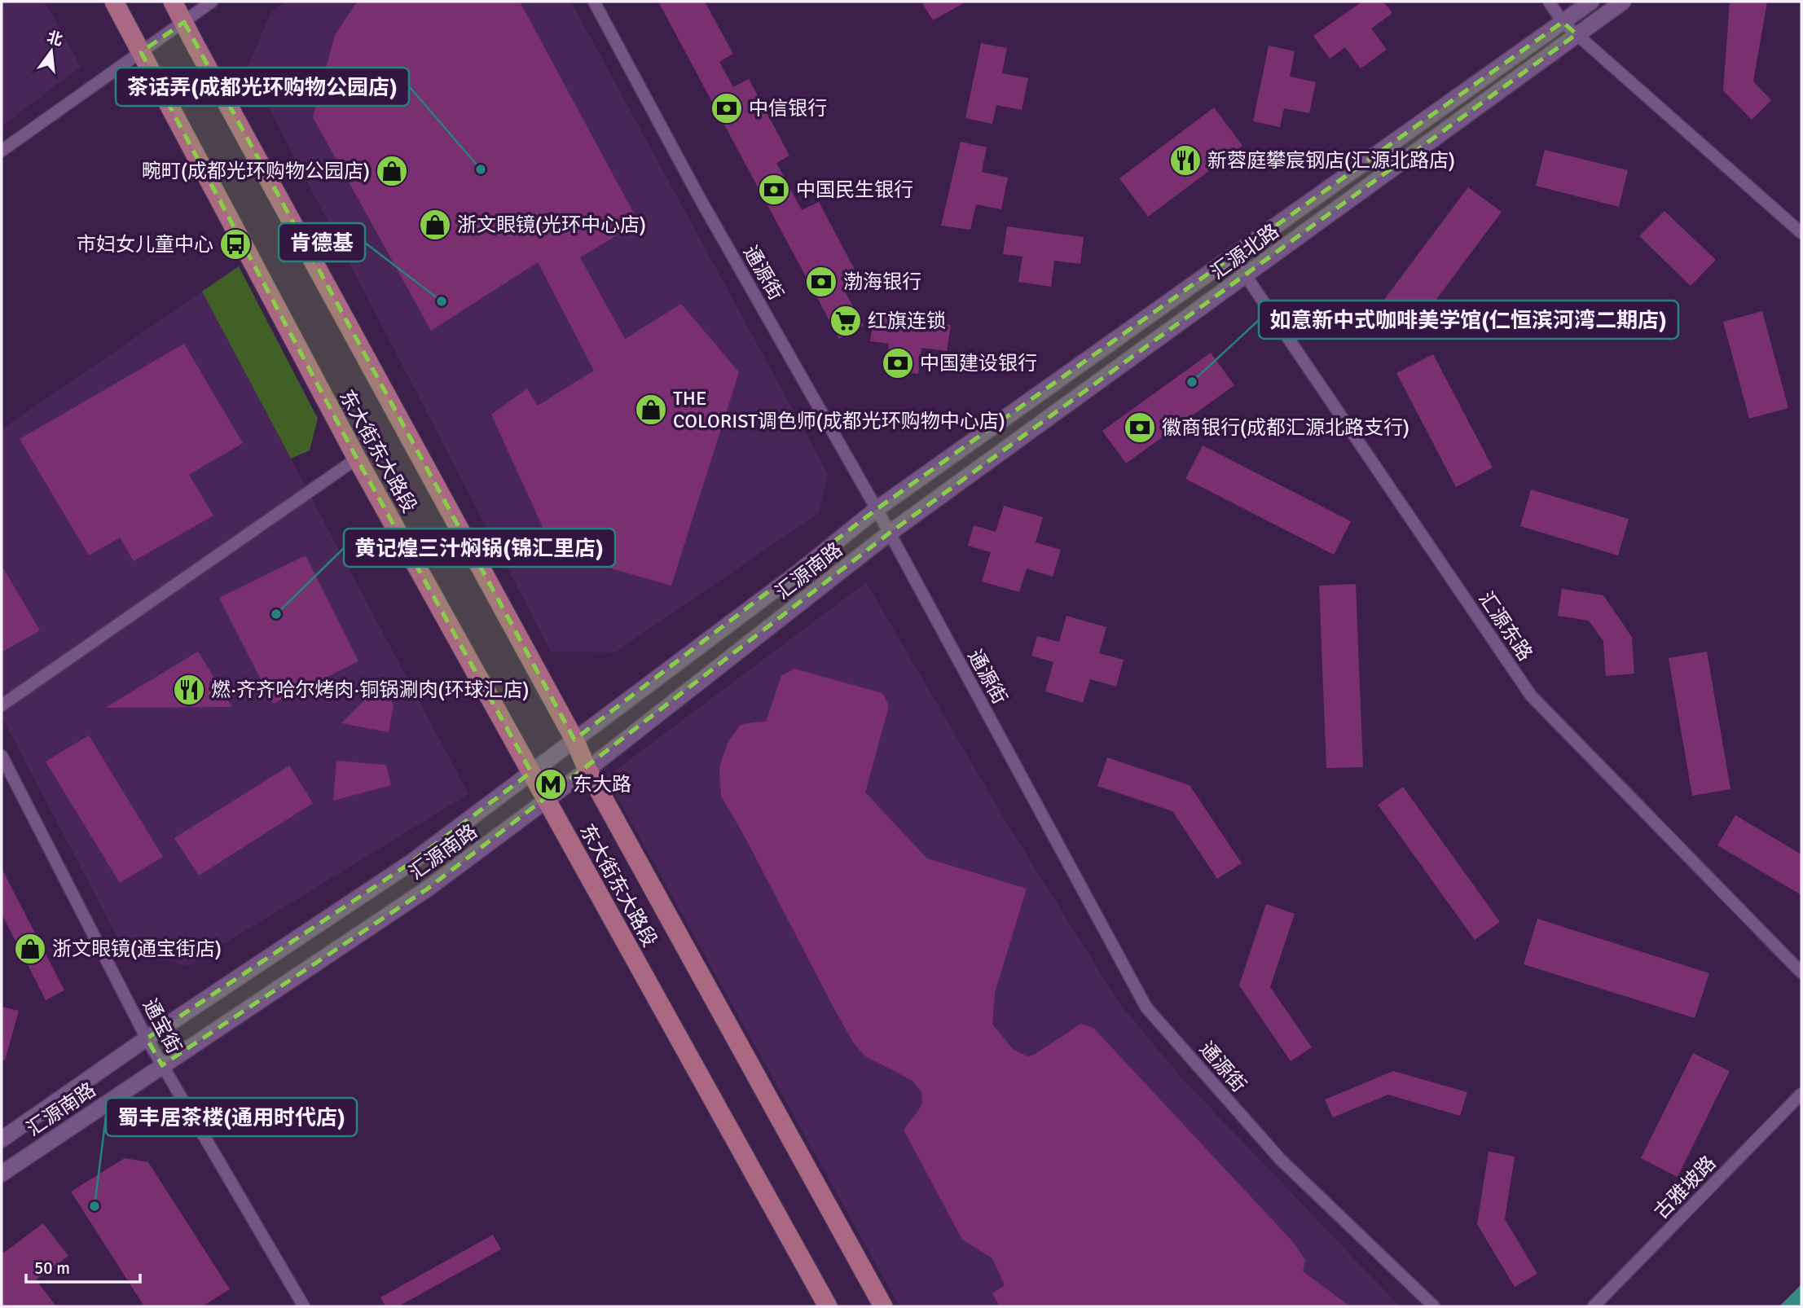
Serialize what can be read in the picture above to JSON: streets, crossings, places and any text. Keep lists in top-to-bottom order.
{
  "streets": {
    "main road": ["东大街东大路段"],
    "street": [
      "汇源北路",
      "通源街",
      "汇源南路",
      "汇源东路",
      "通宝街",
      "古雅坡路"
    ]
  },
  "crossings": [
    ["汇源北路", "通源街"],
    ["汇源北路", "汇源南路"],
    ["汇源北路", "汇源东路"],
    ["通源街", "汇源南路"],
    ["东大街东大路段", "汇源南路"],
    ["汇源南路", "通宝街"]
  ],
  "places": {
    "bank": [
      "中信银行",
      "中国民生银行",
      "渤海银行",
      "中国建设银行",
      "徽商银行(成都汇源北路支行)"
    ],
    "restaurant": ["新蓉庭攀宸钢店(汇源北路店)", "燃·齐齐哈尔烤肉·铜锅涮肉(环球汇店)"],
    "other": [
      "茶话弄(成都光环购物公园店)",
      "肯德基",
      "如意新中式咖啡美学馆(仁恒滨河湾二期店)",
      "黄记煌三汁焖锅(锦汇里店)",
      "蜀丰居茶楼(通用时代店)"
    ],
    "shop": [
      "畹町(成都光环购物公园店)",
      "浙文眼镜(光环中心店)",
      "THE COLORIST调色师(成都光环购物中心店)",
      "浙文眼镜(通宝街店)"
    ],
    "bus stop": ["市妇女儿童中心"],
    "supermarket": ["红旗连锁"],
    "metro station": ["东大路"]
  },
  "scale_bar": "50 m",
  "north": "top"
}
